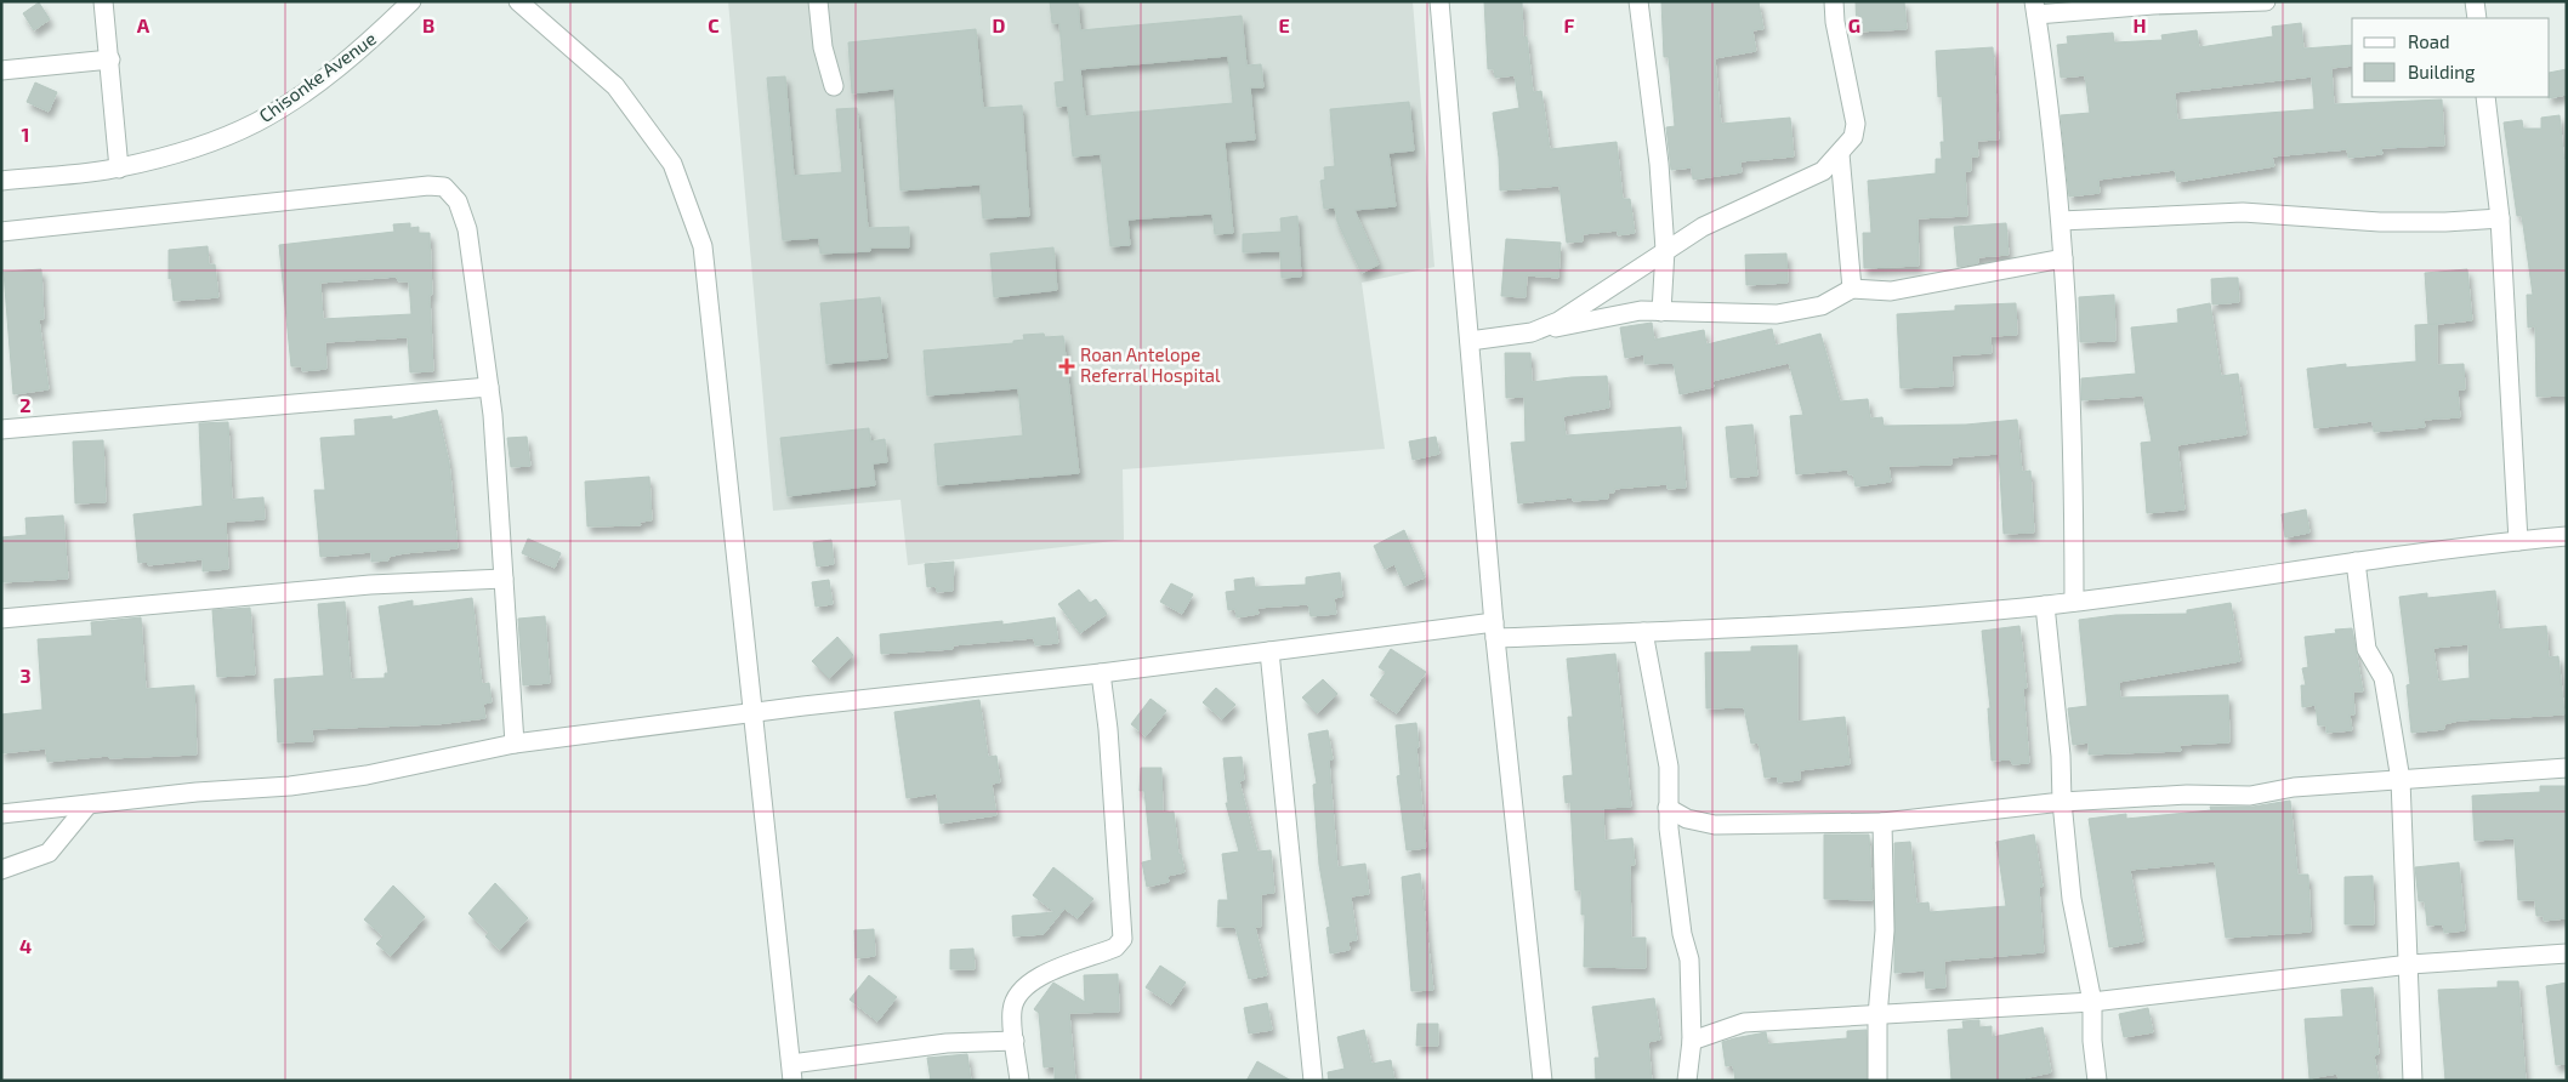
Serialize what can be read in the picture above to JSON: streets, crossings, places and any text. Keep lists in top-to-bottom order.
{
  "streets": {
    "street": ["Chisonke Avenue"]
  },
  "places": {
    "health": ["Roan Antelope Referral Hospital"]
  },
  "legend": ["Road", "Building"],
  "grid": {
    "columns": [
      "A",
      "B",
      "C",
      "D",
      "E",
      "F",
      "G",
      "H"
    ],
    "rows": [
      "1",
      "2",
      "3",
      "4"
    ]
  }
}
